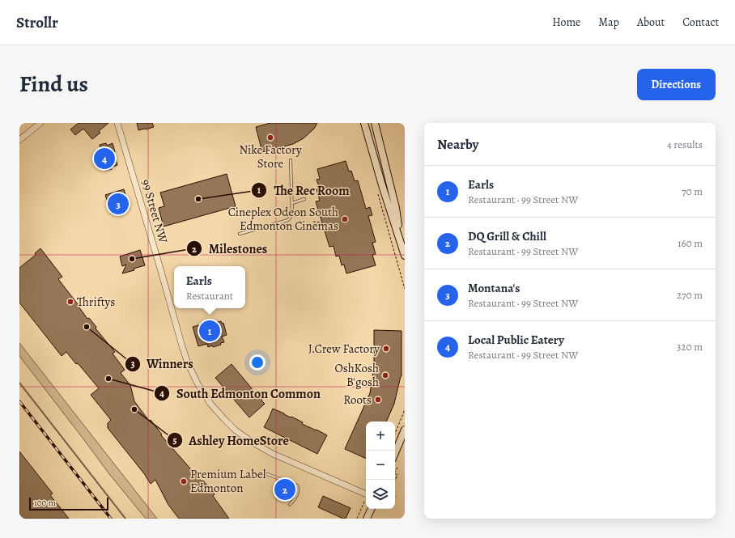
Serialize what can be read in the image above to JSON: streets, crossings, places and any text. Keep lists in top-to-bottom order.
{
  "streets": {
    "street": ["99 Street NW"]
  },
  "places": [
    "Nike Factory Store",
    "The Rec Room",
    "Cineplex Odeon South Edmonton Cinemas",
    "Milestones",
    "Thriftys",
    "Winners",
    "J.Crew Factory",
    "OshKosh B'gosh",
    "South Edmonton Common",
    "Roots",
    "Ashley HomeStore",
    "Premium Label Edmonton"
  ],
  "scale_bar": "100 m",
  "page": {
    "header": "Strollr",
    "nav": [
      "Home",
      "Map",
      "About",
      "Contact"
    ],
    "title": "Find us",
    "buttons": "Directions",
    "heading": ["Nearby", "4 results"],
    "pins": [
      "4",
      "3",
      "1",
      "2"
    ],
    "list": [
      {
        "mark": "1",
        "name": "Earls",
        "note": "Restaurant · 99 Street NW",
        "value": "70 m"
      },
      {
        "mark": "2",
        "name": "DQ Grill & Chill",
        "note": "Restaurant · 99 Street NW",
        "value": "160 m"
      },
      {
        "mark": "3",
        "name": "Montana's",
        "note": "Restaurant · 99 Street NW",
        "value": "270 m"
      },
      {
        "mark": "4",
        "name": "Local Public Eatery",
        "note": "Restaurant · 99 Street NW",
        "value": "320 m"
      }
    ],
    "popup": ["Earls", "Restaurant"],
    "map_buttons": ["+", "−"],
    "scale": "100 m"
  }
}
